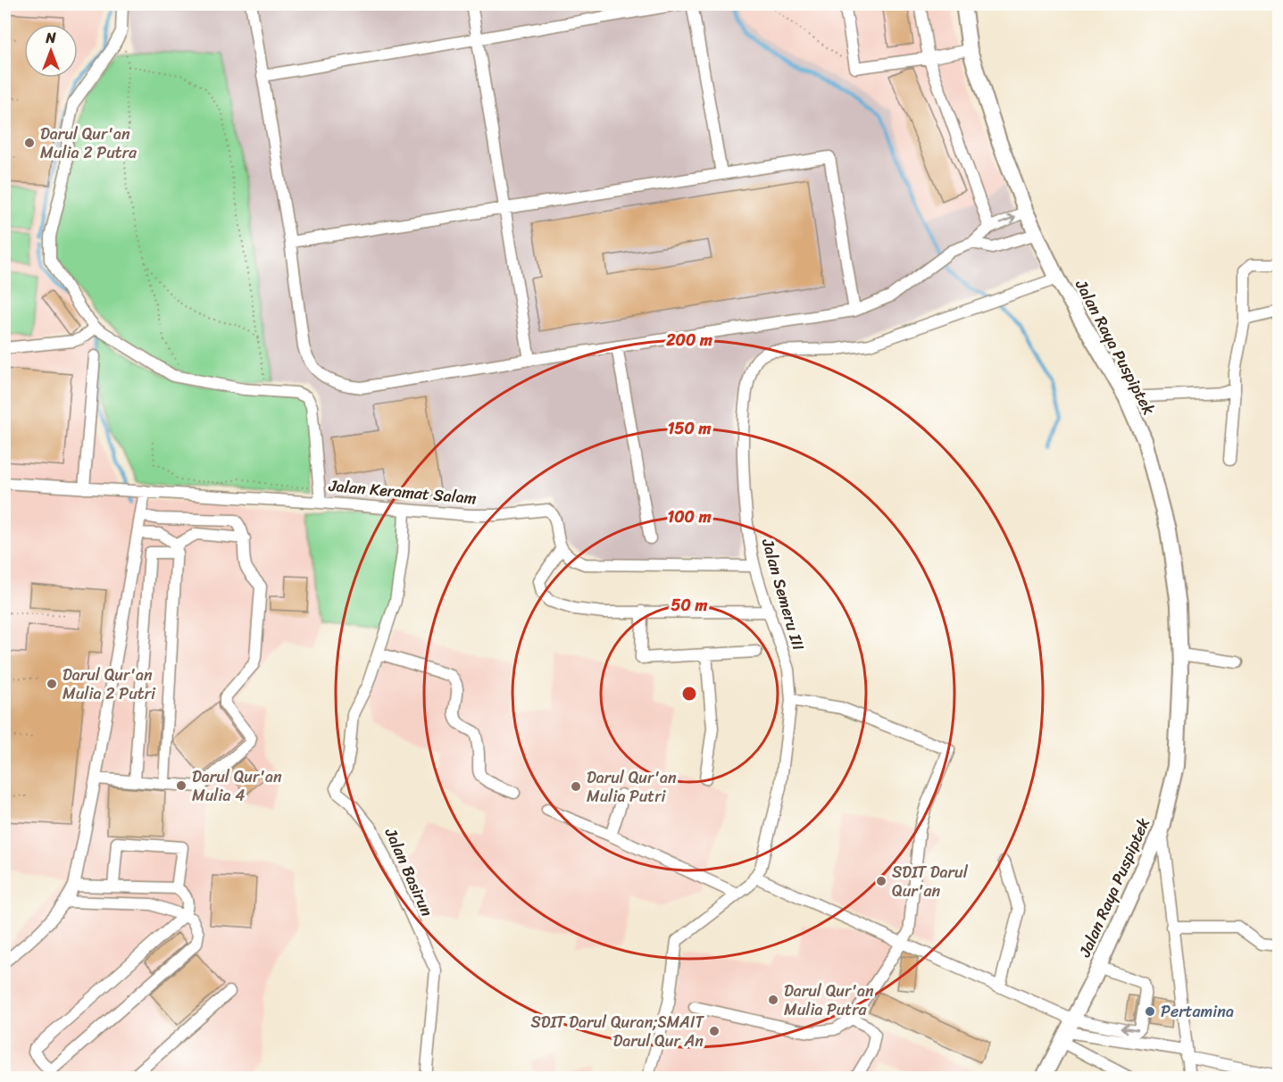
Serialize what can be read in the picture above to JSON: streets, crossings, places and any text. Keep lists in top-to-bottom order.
{
  "streets": {
    "main road": ["Jalan Raya Puspiptek"],
    "street": ["Jalan Keramat Salam", "Jalan Semeru III", "Jalan Basirun"]
  },
  "crossings": [
    ["Jalan Raya Puspiptek", "Jalan Semeru III"],
    ["Jalan Keramat Salam", "Jalan Basirun"]
  ],
  "places": [
    "Darul Qur'an Mulia 2 Putra",
    "Darul Qur'an Mulia 2 Putri",
    "Darul Qur'an Mulia 4",
    "Darul Qur'an Mulia Putri",
    "SDIT Darul Qur'an",
    "Darul Qur'an Mulia Putra",
    "Pertamina",
    "SDIT Darul Quran;SMAIT Darul Qur An"
  ],
  "north": "top",
  "rings": [
    "200 m",
    "150 m",
    "100 m",
    "50 m"
  ]
}
